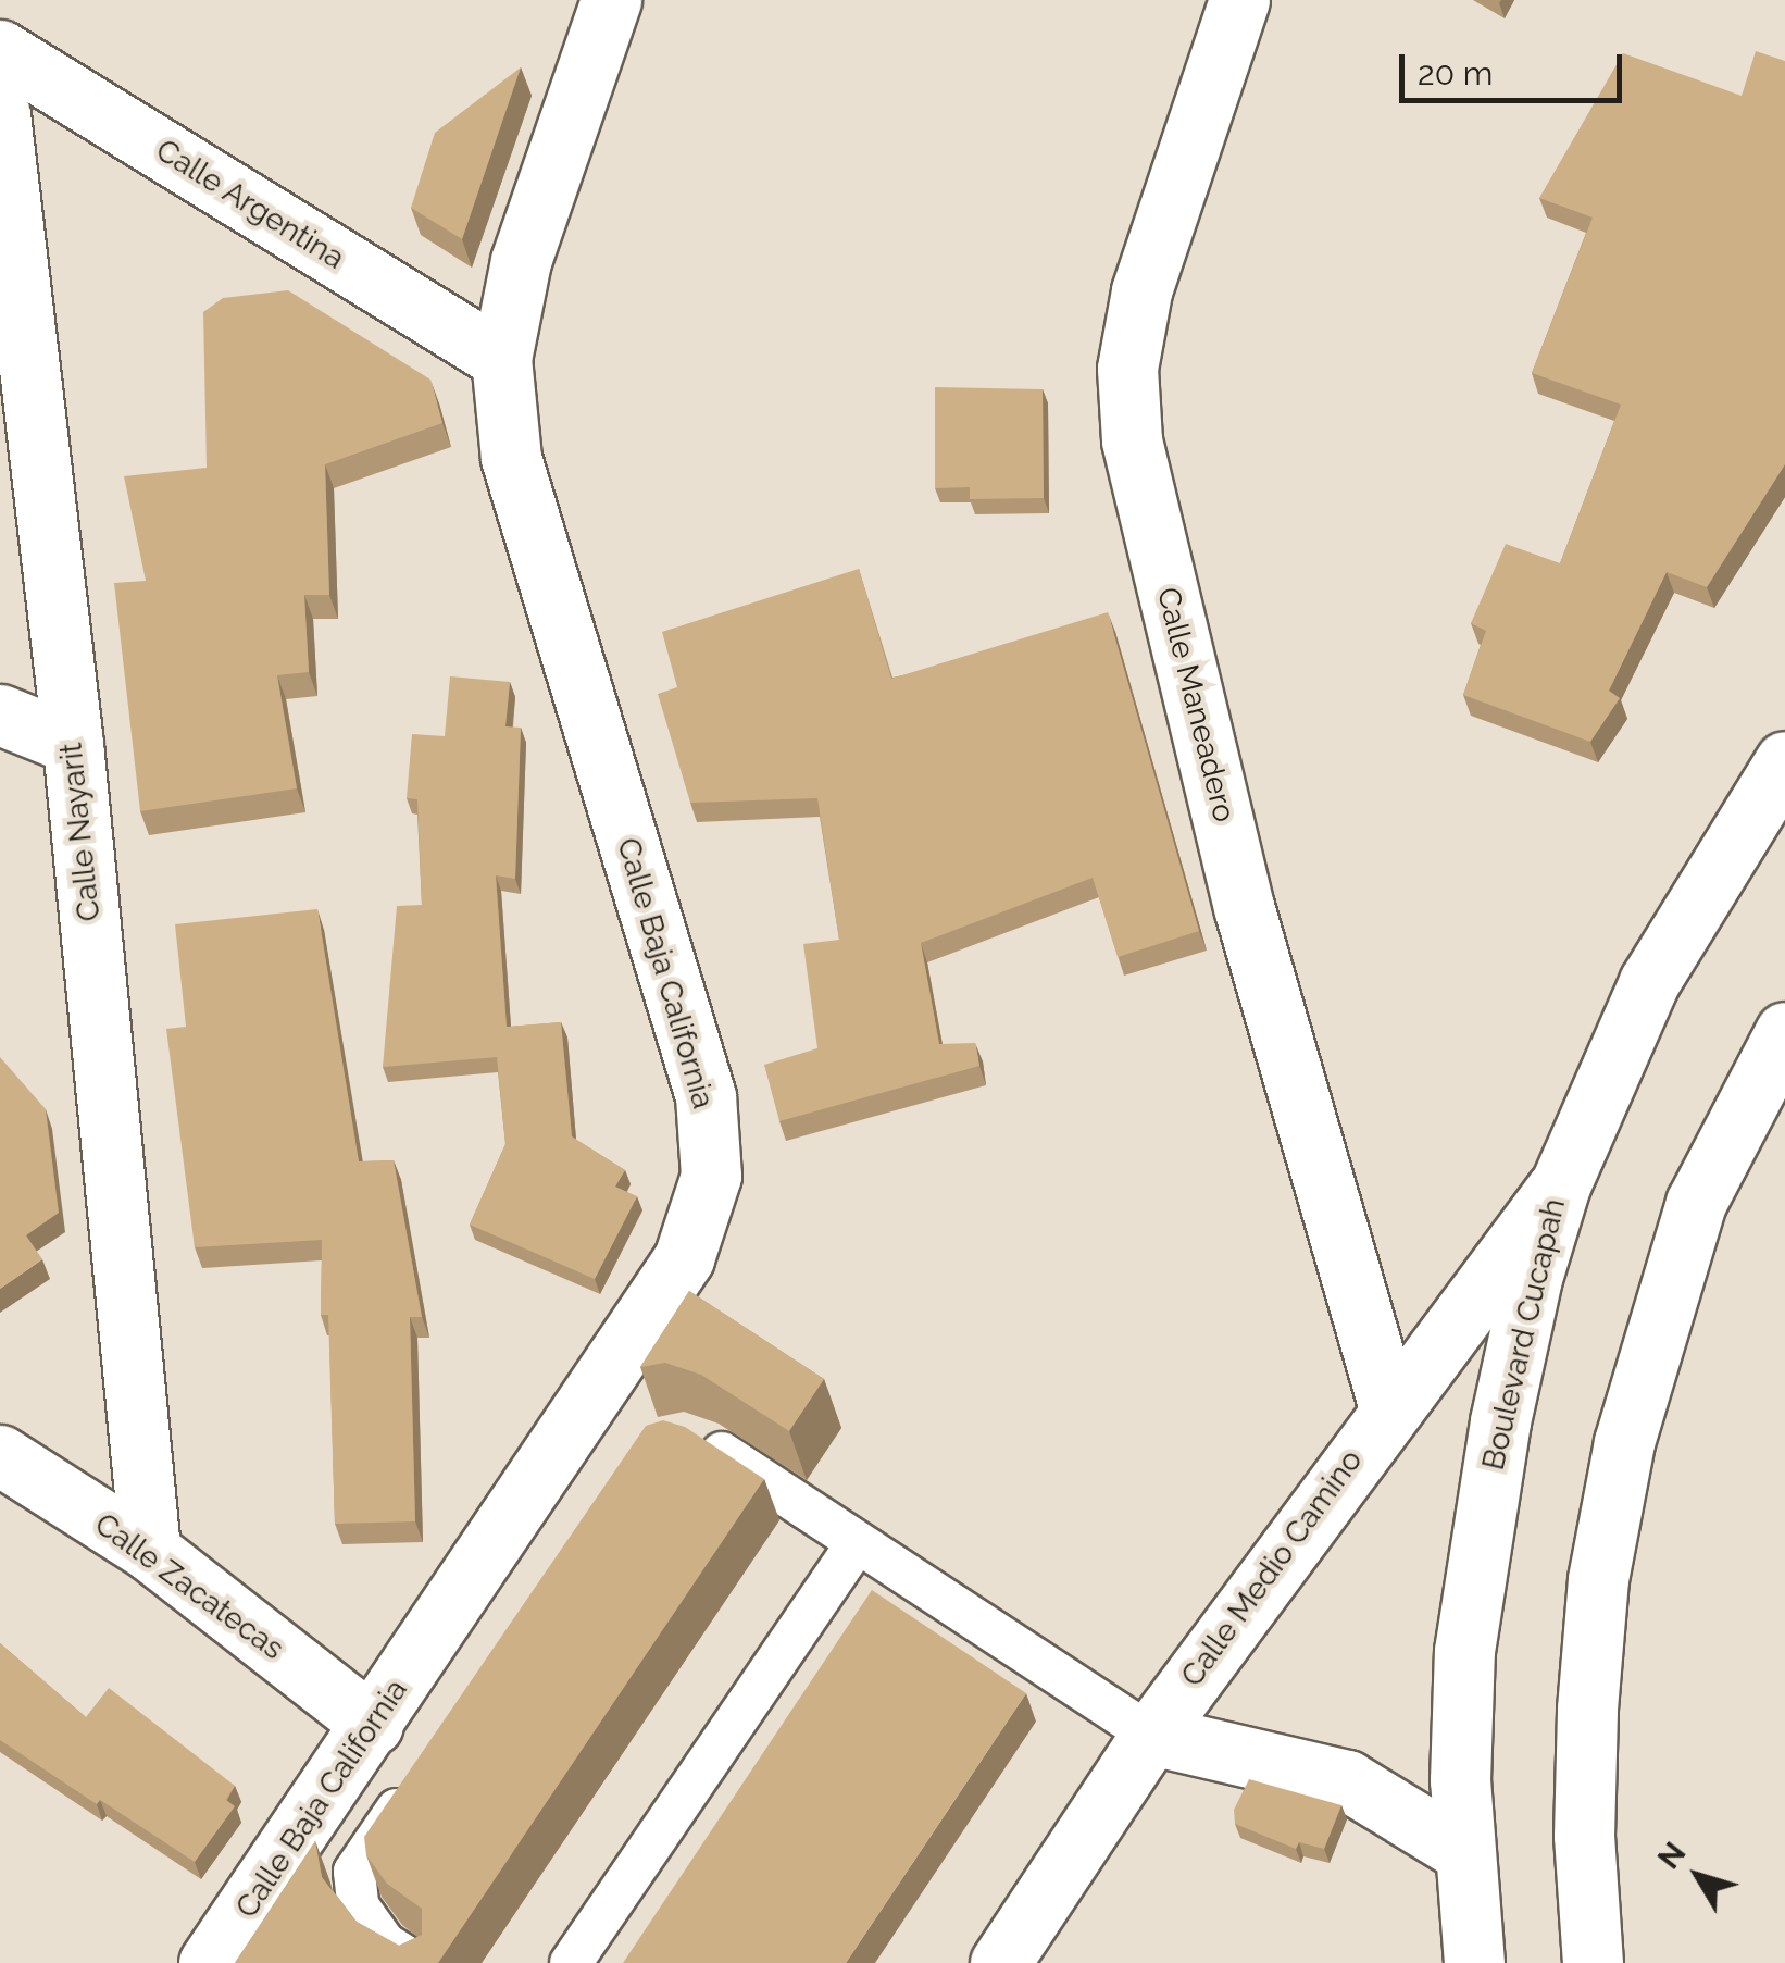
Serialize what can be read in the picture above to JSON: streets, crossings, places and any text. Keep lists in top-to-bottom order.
{
  "streets": {
    "street": [
      "Calle Argentina",
      "Calle Maneadero",
      "Calle Nayarit",
      "Calle Baja California",
      "Boulevard Cucapah",
      "Calle Medio Camino",
      "Calle Zacatecas"
    ]
  },
  "crossings": [
    ["Calle Argentina", "Calle Baja California"],
    ["Calle Maneadero", "Calle Medio Camino"],
    ["Calle Nayarit", "Calle Zacatecas"],
    ["Calle Baja California", "Calle Zacatecas"],
    ["Boulevard Cucapah", "Calle Medio Camino"]
  ],
  "scale_bar": "20 m",
  "north": "top left"
}
